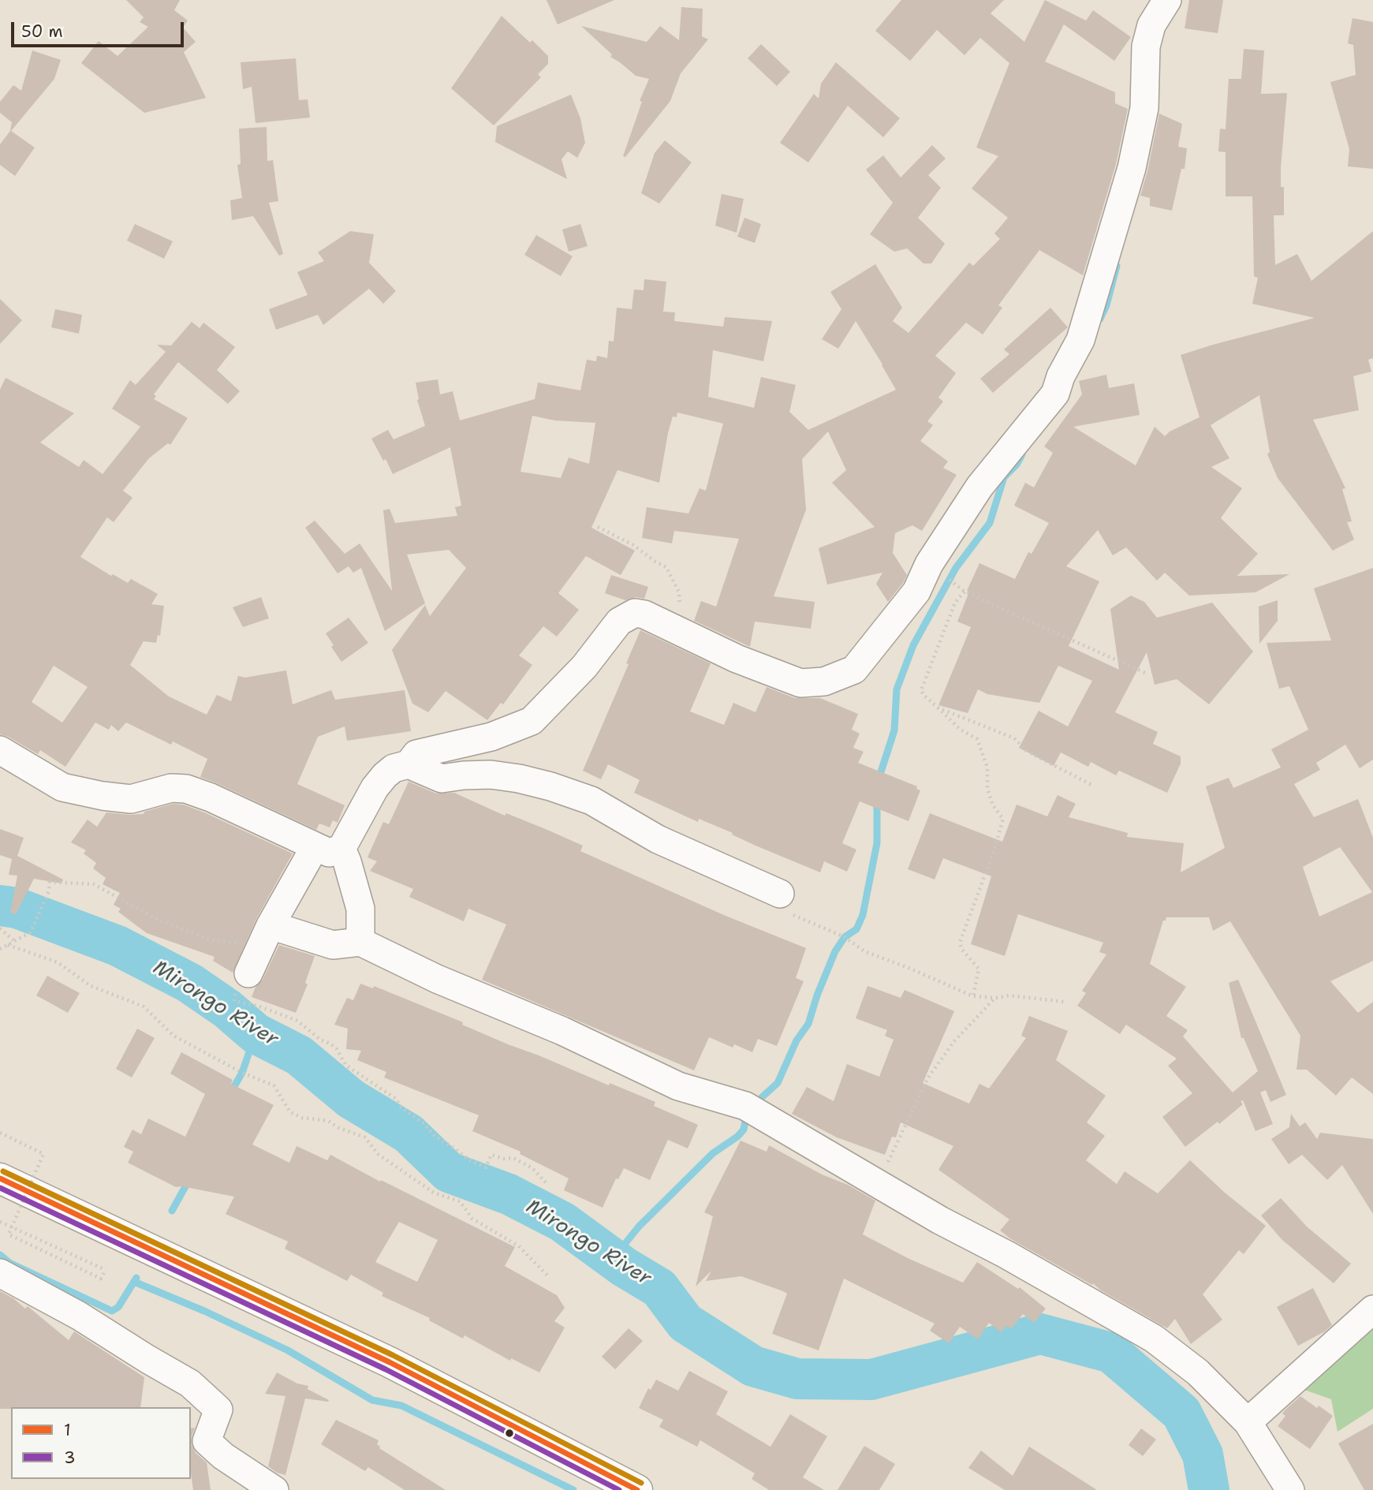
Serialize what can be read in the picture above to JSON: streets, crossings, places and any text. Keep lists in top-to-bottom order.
{
  "water": ["Mirongo River"],
  "lines": ["transit line 1", "transit line 3"],
  "legend": ["1", "3"],
  "scale_bar": "50 m"
}
